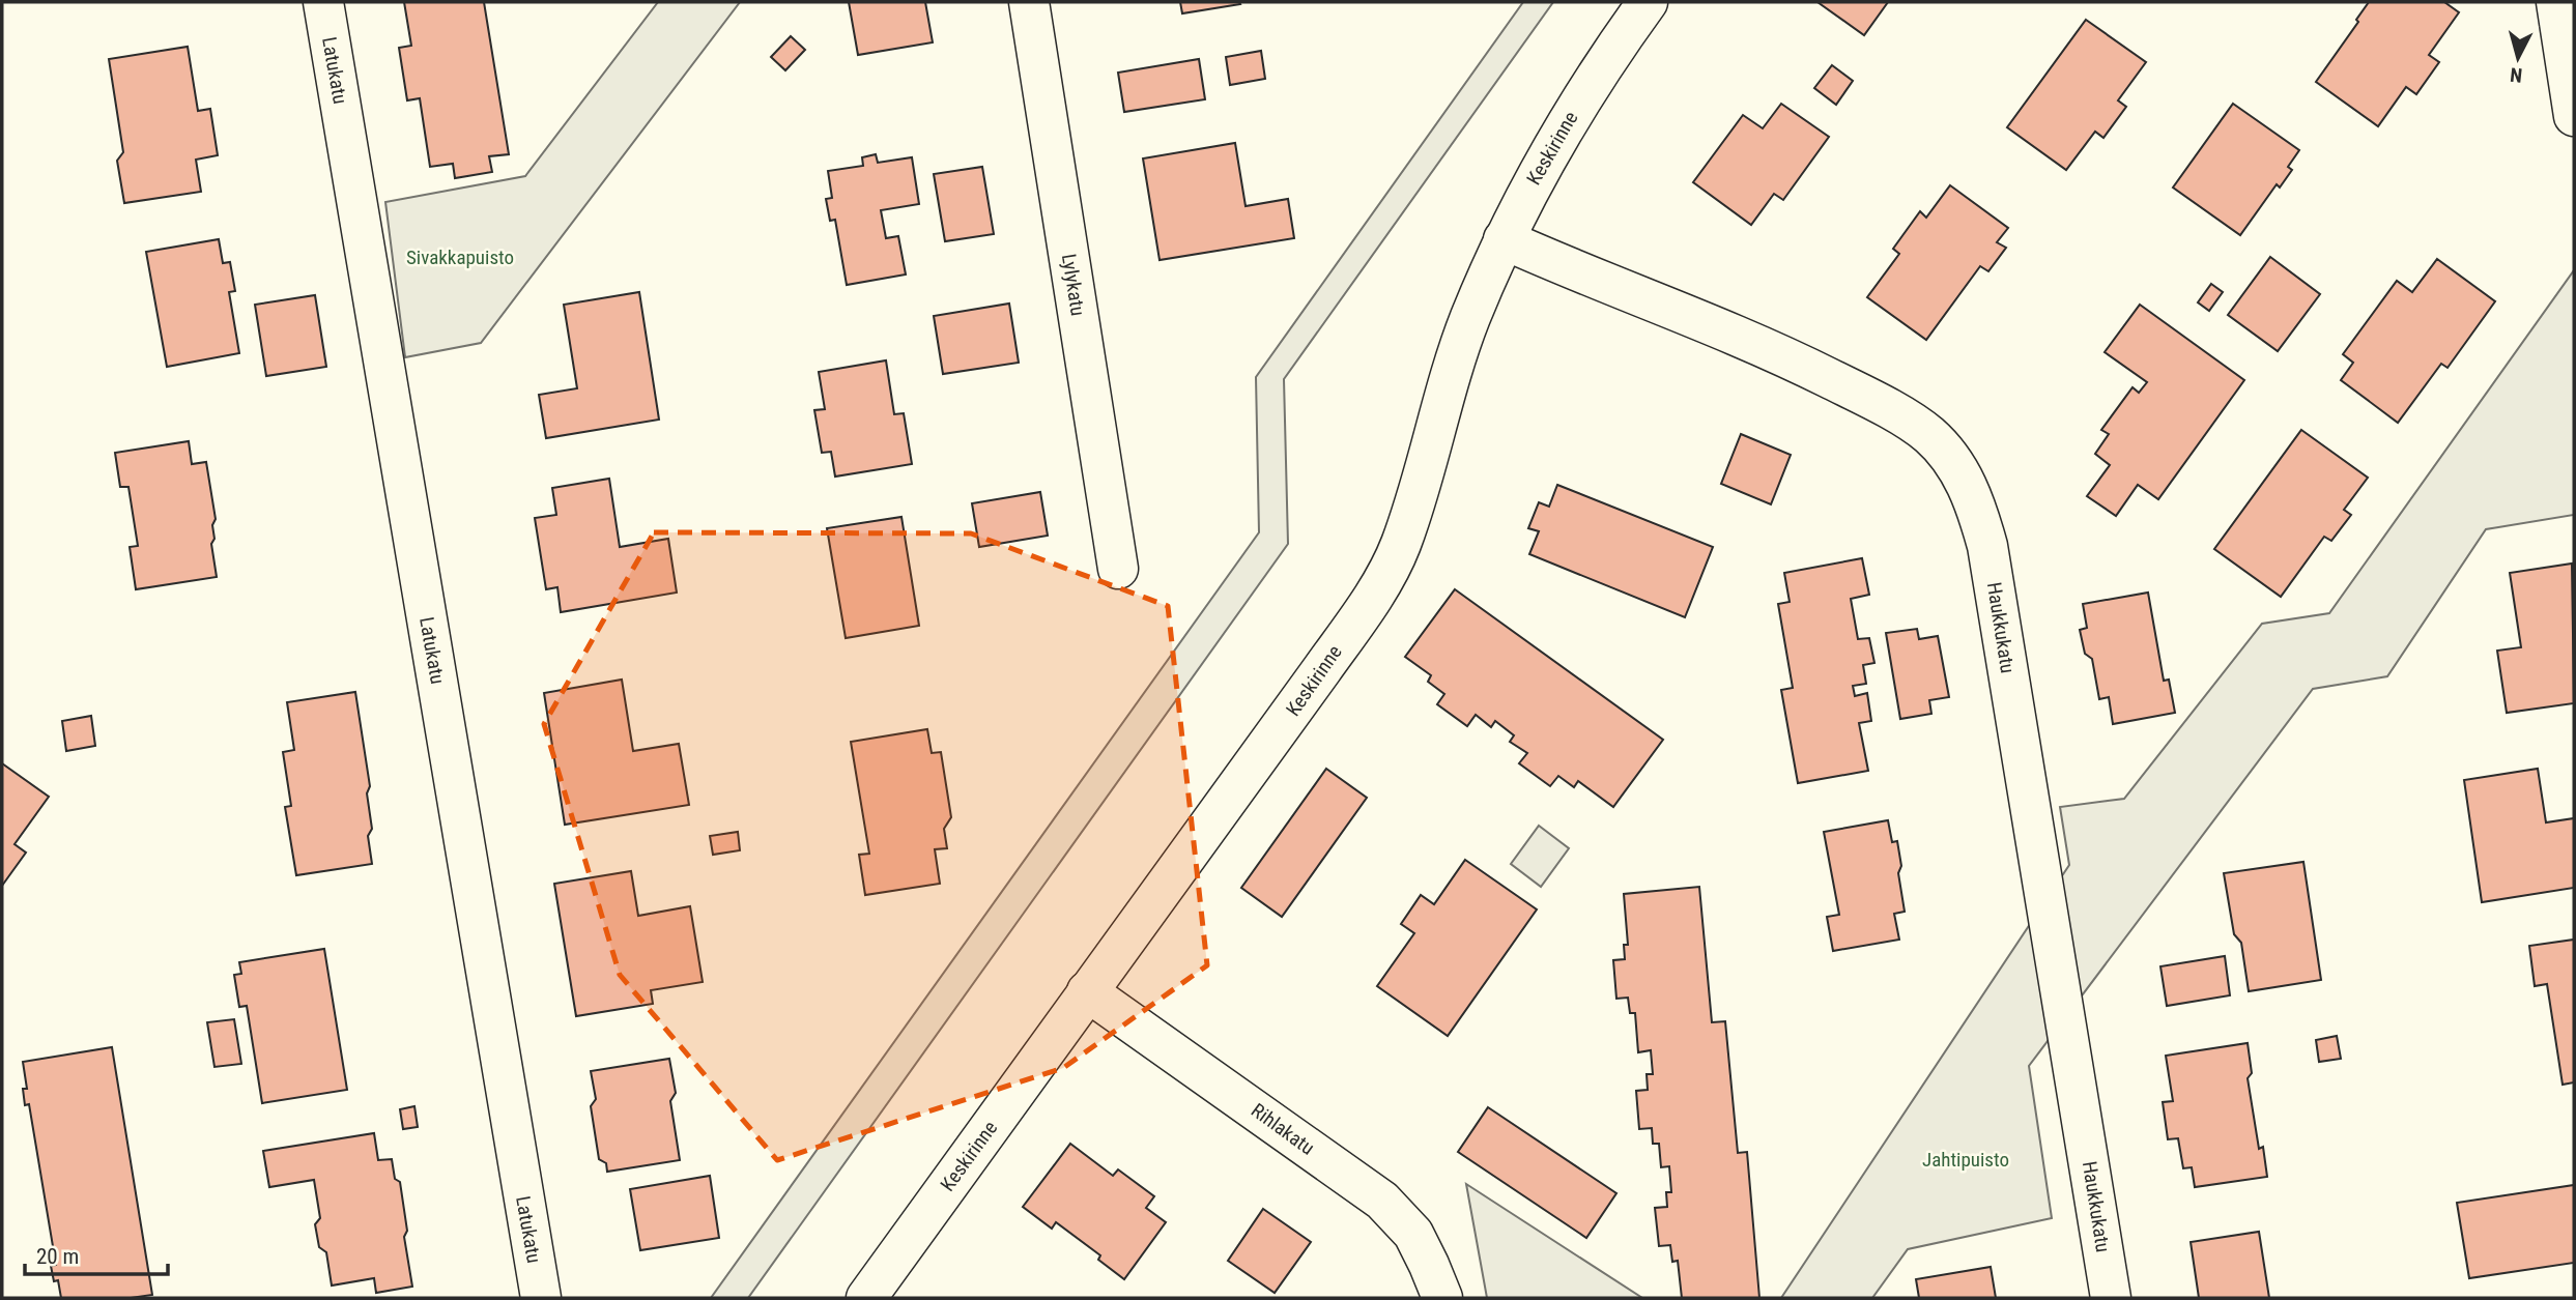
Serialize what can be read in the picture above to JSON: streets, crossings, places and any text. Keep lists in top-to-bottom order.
{
  "streets": {
    "street": [
      "Latukatu",
      "Keskirinne",
      "Lylykatu",
      "Haukkukatu",
      "Rihlakatu"
    ]
  },
  "crossings": [
    ["Keskirinne", "Haukkukatu"],
    ["Keskirinne", "Rihlakatu"]
  ],
  "parks": ["Sivakkapuisto", "Jahtipuisto"],
  "scale_bar": "20 m",
  "north": "bottom"
}
